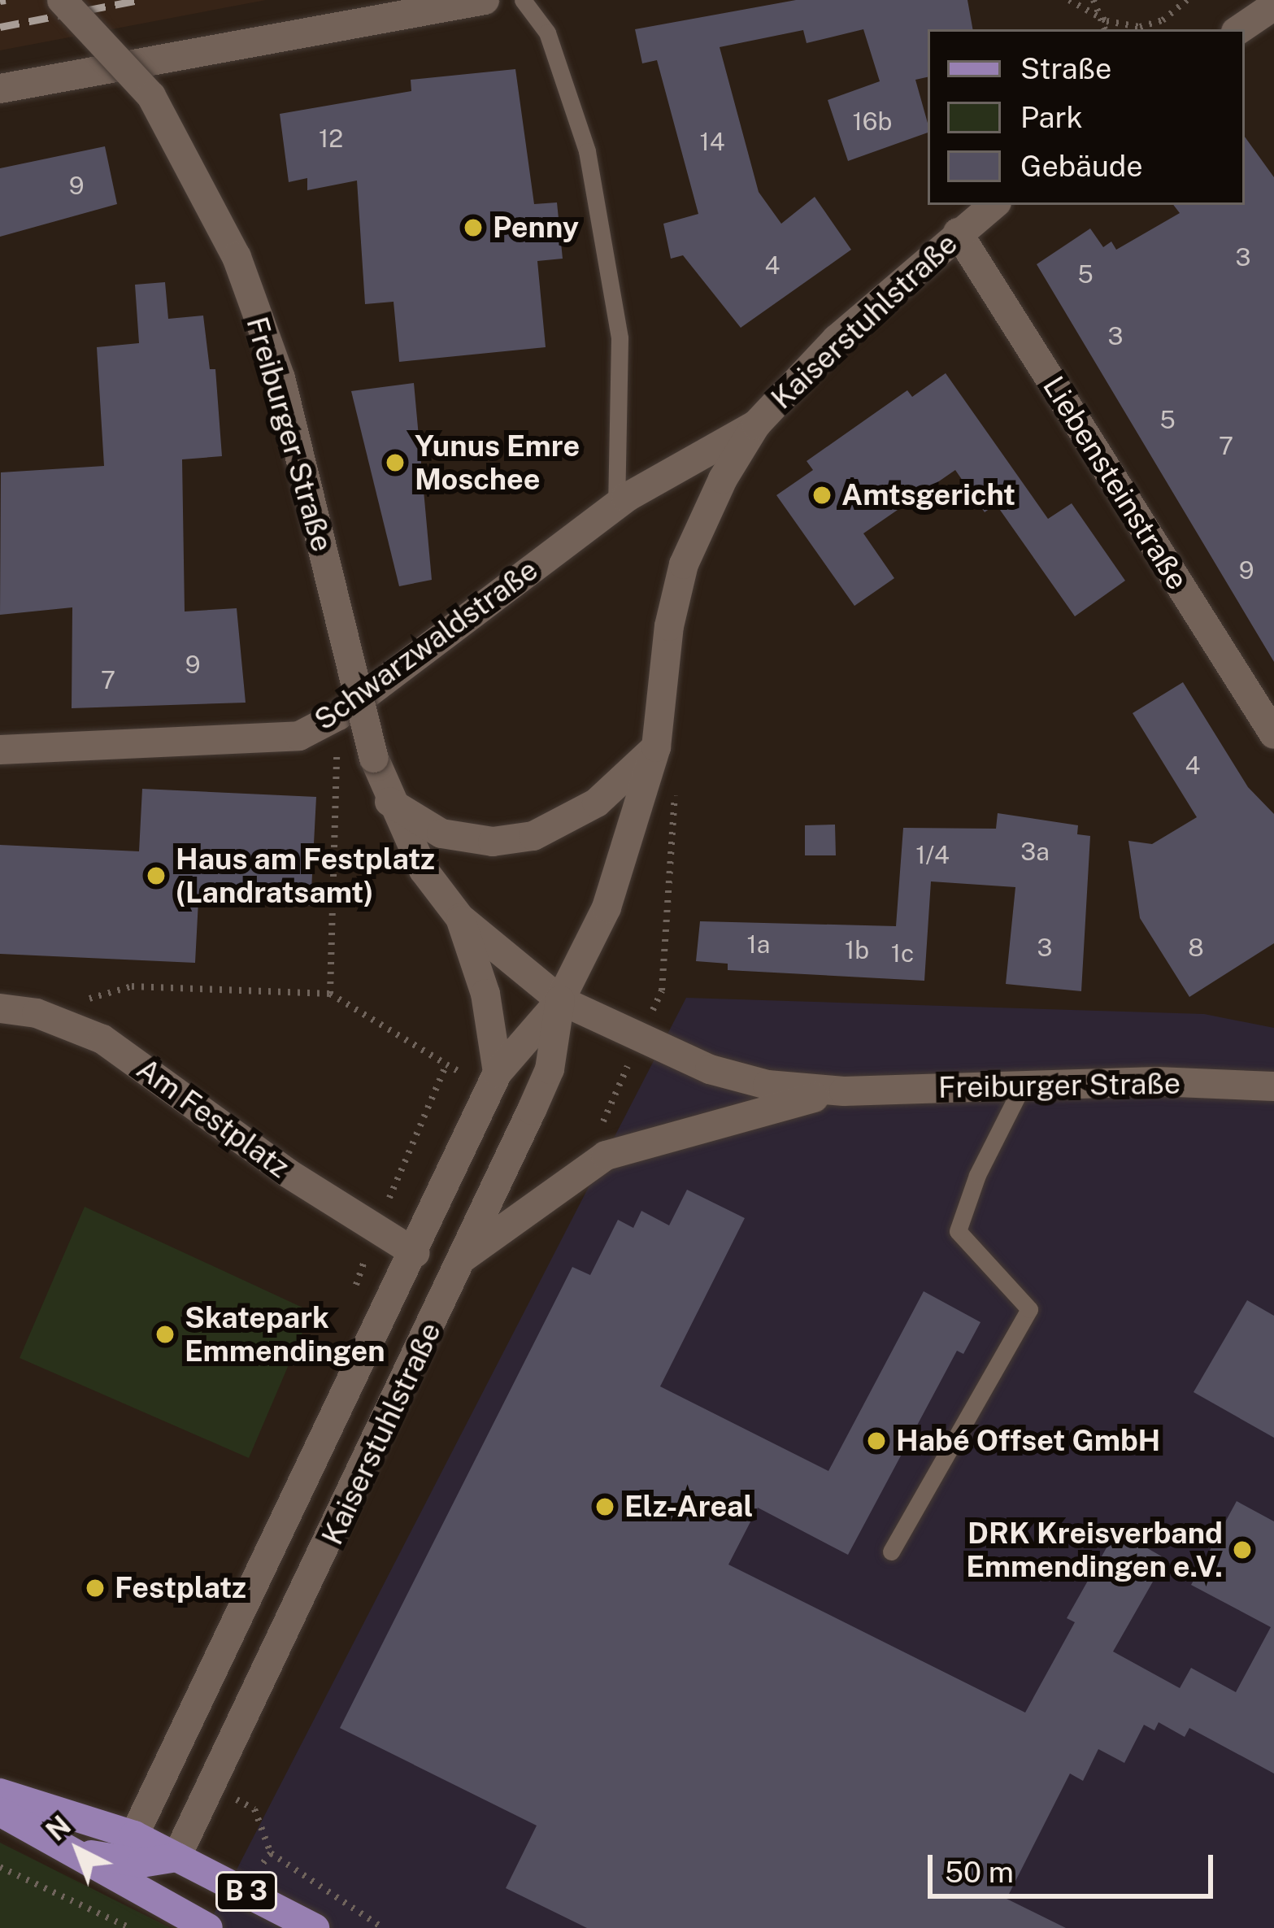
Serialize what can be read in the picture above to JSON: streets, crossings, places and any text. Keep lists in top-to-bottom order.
{
  "streets": {
    "main road": ["B 3"],
    "street": [
      "Kaiserstuhlstraße",
      "Freiburger Straße",
      "Liebensteinstraße",
      "Schwarzwaldstraße",
      "Am Festplatz"
    ]
  },
  "crossings": [
    ["Kaiserstuhlstraße", "Freiburger Straße"],
    ["Kaiserstuhlstraße", "Liebensteinstraße"],
    ["Kaiserstuhlstraße", "Schwarzwaldstraße"],
    ["Kaiserstuhlstraße", "Am Festplatz"],
    ["Kaiserstuhlstraße", "B 3"]
  ],
  "places": [
    "Penny",
    "Yunus Emre Moschee",
    "Amtsgericht",
    "Haus am Festplatz (Landratsamt)",
    "Skatepark Emmendingen",
    "Habé Offset GmbH",
    "Elz-Areal",
    "DRK Kreisverband Emmendingen e.V.",
    "Festplatz"
  ],
  "house_numbers": [
    "16b",
    "12",
    "14",
    "9",
    "3",
    "4",
    "5",
    "3",
    "5",
    "7",
    "9",
    "9",
    "7",
    "4",
    "3a",
    "1/4",
    "1a",
    "3",
    "8",
    "1b",
    "1c"
  ],
  "legend": ["Straße", "Park", "Gebäude"],
  "scale_bar": "50 m",
  "north": "top left"
}
